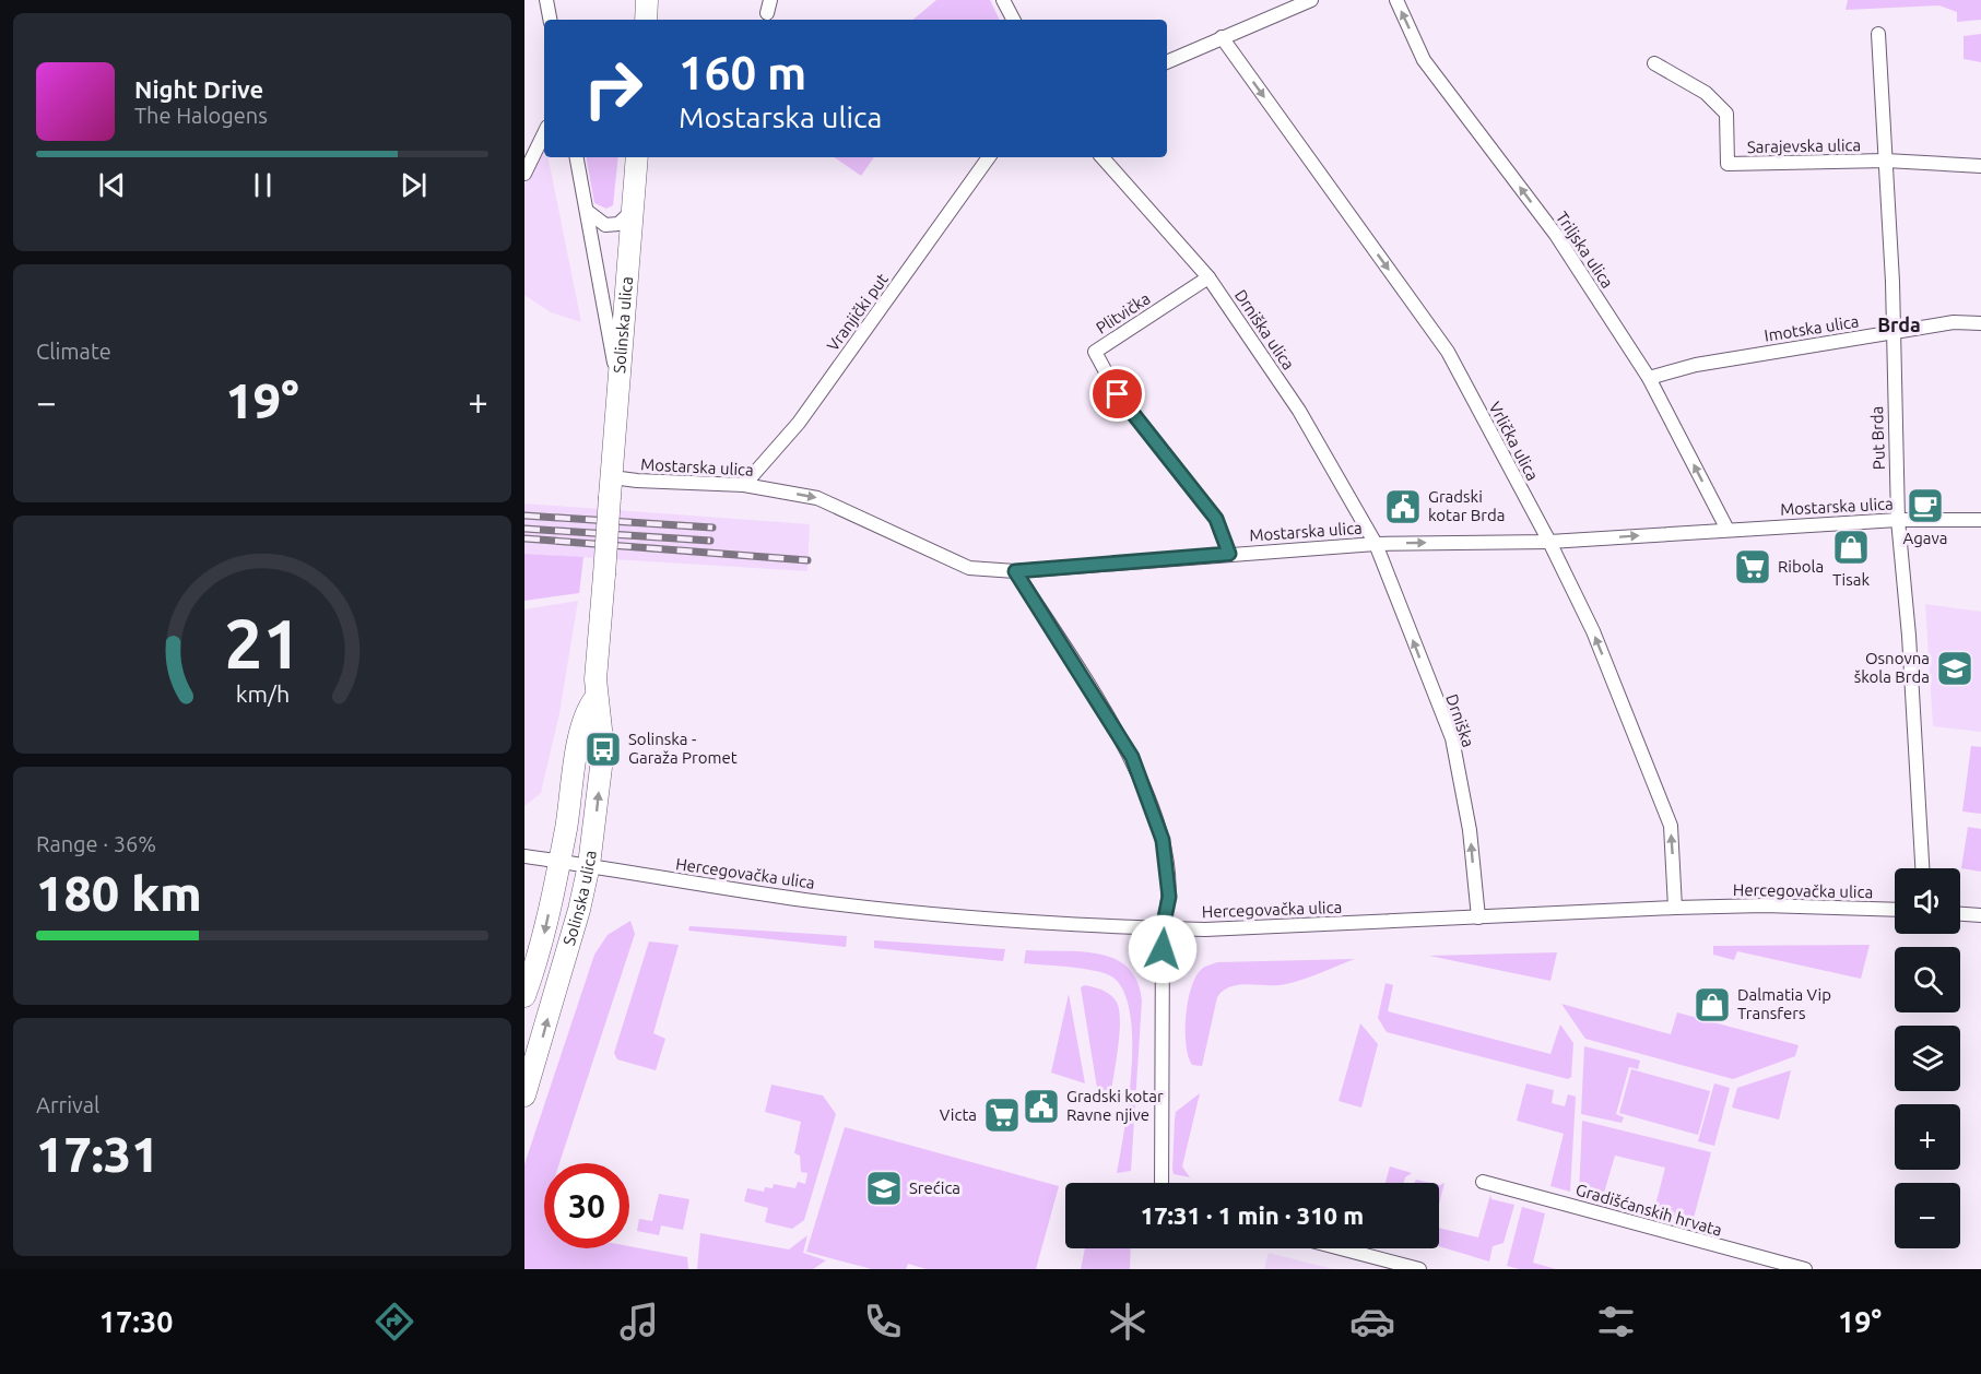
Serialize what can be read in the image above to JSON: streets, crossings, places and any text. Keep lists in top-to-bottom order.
{
  "streets": {
    "main road": ["Solinska ulica"],
    "street": [
      "Sarajevska ulica",
      "Triljska ulica",
      "Vranjički put",
      "Plitvička",
      "Imotska ulica",
      "Drniška ulica",
      "Put Brda",
      "Vrlička ulica",
      "Mostarska ulica",
      "Drniška",
      "Hercegovačka ulica",
      "Gradišćanskih hrvata"
    ]
  },
  "crossings": [
    ["Sarajevska ulica", "Put Brda"],
    ["Triljska ulica", "Imotska ulica"],
    ["Triljska ulica", "Mostarska ulica"],
    ["Vranjički put", "Mostarska ulica"],
    ["Plitvička", "Drniška ulica"],
    ["Plitvička", "Mostarska ulica"],
    ["Solinska ulica", "Mostarska ulica"],
    ["Solinska ulica", "Hercegovačka ulica"],
    ["Imotska ulica", "Put Brda"],
    ["Drniška ulica", "Mostarska ulica"],
    ["Drniška ulica", "Drniška"],
    ["Put Brda", "Mostarska ulica"],
    ["Vrlička ulica", "Mostarska ulica"],
    ["Vrlička ulica", "Hercegovačka ulica"],
    ["Mostarska ulica", "Drniška"],
    ["Drniška", "Hercegovačka ulica"]
  ],
  "one_way": ["Triljska ulica", "Mostarska ulica", "Drniška"],
  "districts": ["Brda"],
  "places": {
    "cafe": ["Agava"],
    "public building": ["Gradski kotar Brda", "Gradski kotar Ravne njive"],
    "shop": ["Tisak", "Dalmatia Vip Transfers"],
    "supermarket": ["Ribola", "Victa"],
    "school or university": ["Osnovna škola Brda", "Srećica"],
    "bus stop": ["Solinska - Garaža Promet"]
  },
  "page": {
    "turn": ["160 m", "Mostarska ulica"],
    "song": ["Night Drive", "The Halogens"],
    "tile": [
      "Climate",
      ["Range · 36%", "180 km"],
      ["Arrival", "17:31"]
    ],
    "heat": ["−", "19°", "+"],
    "map_buttons": ["+", "−"],
    "limit": "30",
    "trip": "17:31 · 1 min · 310 m",
    "tabs": ["17:30", "19°"],
    "gauge": ["21", "km/h"]
  }
}
